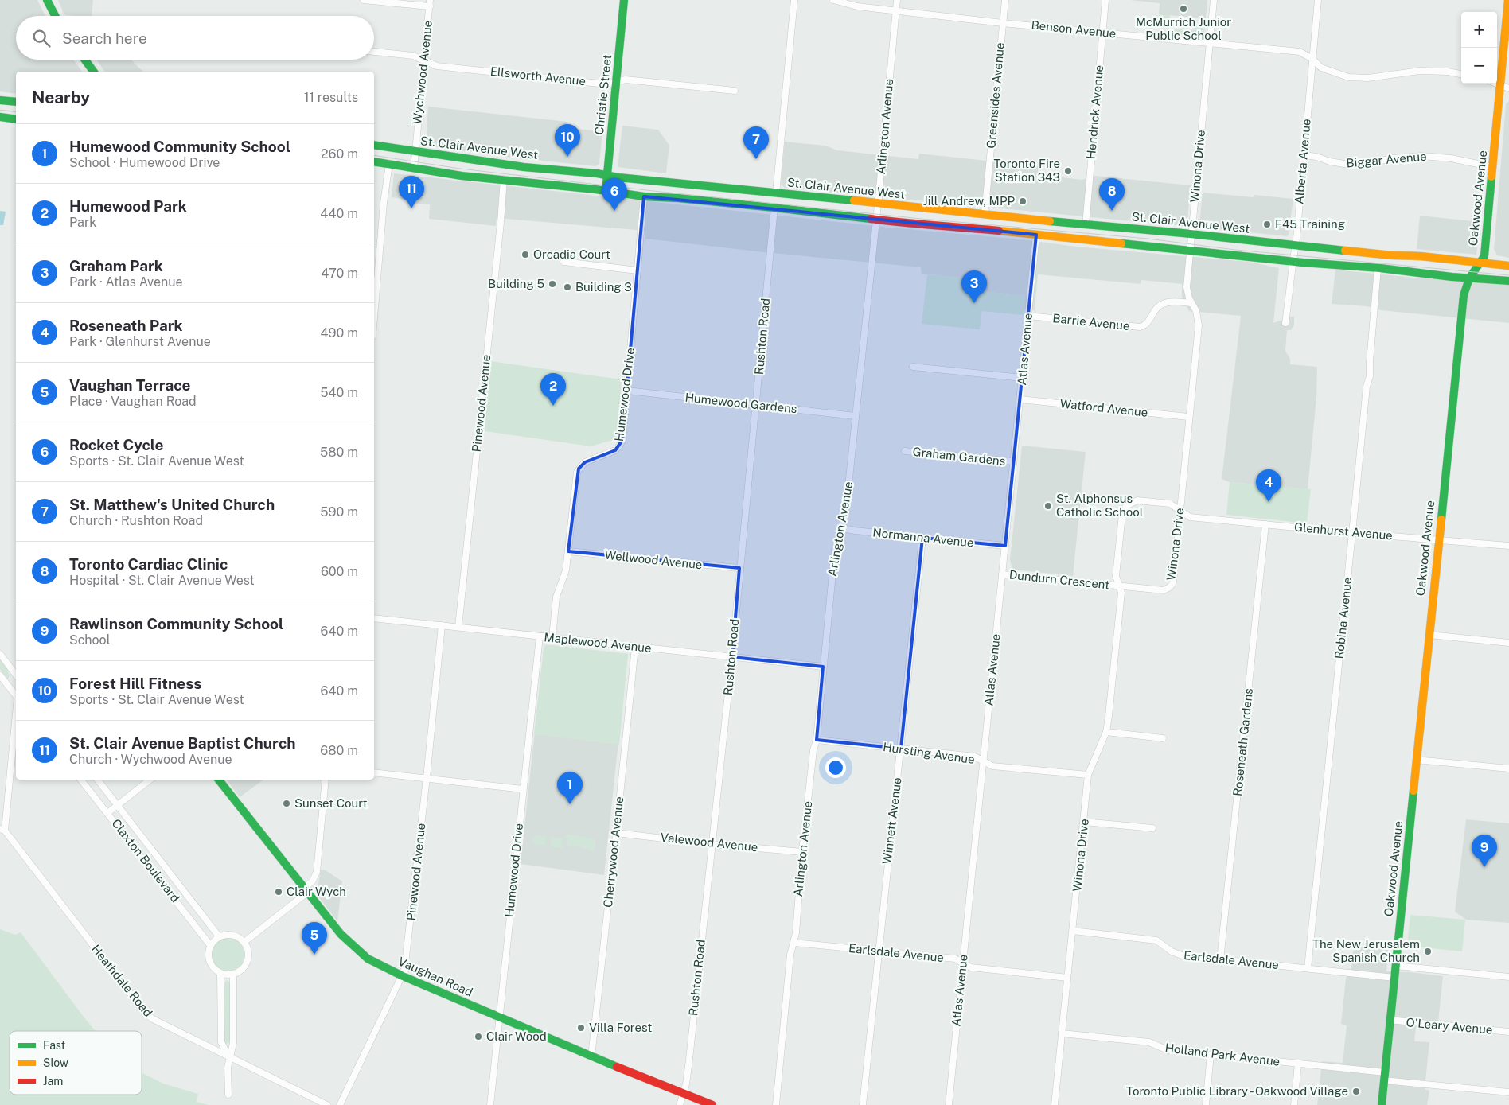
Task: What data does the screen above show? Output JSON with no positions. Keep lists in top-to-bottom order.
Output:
{
  "streets": {
    "main road": [
      "Christie Street",
      "St. Clair Avenue West",
      "Oakwood Avenue",
      "Vaughan Road"
    ],
    "street": [
      "Benson Avenue",
      "Wychwood Avenue",
      "Ellsworth Avenue",
      "Greensides Avenue",
      "Hendrick Avenue",
      "Arlington Avenue",
      "Biggar Avenue",
      "Alberta Avenue",
      "Winona Drive",
      "Barrie Avenue",
      "Rushton Road",
      "Atlas Avenue",
      "Humewood Drive",
      "Pinewood Avenue",
      "Humewood Gardens",
      "Watford Avenue",
      "Graham Gardens",
      "Glenhurst Avenue",
      "Normanna Avenue",
      "Wellwood Avenue",
      "Dundurn Crescent",
      "Robina Avenue",
      "Maplewood Avenue",
      "Roseneath Gardens",
      "Hursting Avenue",
      "Winnett Avenue",
      "Valewood Avenue",
      "Cherrywood Avenue",
      "Claxton Boulevard",
      "Earlsdale Avenue",
      "Heathdale Road",
      "O'Leary Avenue",
      "Holland Park Avenue"
    ]
  },
  "crossings": [
    ["Benson Avenue", "Greensides Avenue"],
    ["Benson Avenue", "Hendrick Avenue"],
    ["Benson Avenue", "Arlington Avenue"],
    ["Benson Avenue", "Alberta Avenue"],
    ["Benson Avenue", "Winona Drive"],
    ["Wychwood Avenue", "Ellsworth Avenue"],
    ["Wychwood Avenue", "St. Clair Avenue West"],
    ["Ellsworth Avenue", "Christie Street"],
    ["Christie Street", "St. Clair Avenue West"],
    ["Greensides Avenue", "St. Clair Avenue West"],
    ["Hendrick Avenue", "St. Clair Avenue West"],
    ["Arlington Avenue", "St. Clair Avenue West"],
    ["Arlington Avenue", "Humewood Gardens"],
    ["Arlington Avenue", "Normanna Avenue"],
    ["Arlington Avenue", "Maplewood Avenue"],
    ["Arlington Avenue", "Hursting Avenue"],
    ["Arlington Avenue", "Valewood Avenue"],
    ["Arlington Avenue", "Earlsdale Avenue"],
    ["St. Clair Avenue West", "Alberta Avenue"],
    ["St. Clair Avenue West", "Winona Drive"],
    ["St. Clair Avenue West", "Oakwood Avenue"],
    ["Biggar Avenue", "Alberta Avenue"],
    ["Biggar Avenue", "Oakwood Avenue"],
    ["Winona Drive", "Barrie Avenue"],
    ["Winona Drive", "Watford Avenue"],
    ["Winona Drive", "Glenhurst Avenue"],
    ["Winona Drive", "Dundurn Crescent"],
    ["Winona Drive", "Hursting Avenue"],
    ["Winona Drive", "Earlsdale Avenue"],
    ["Winona Drive", "Holland Park Avenue"],
    ["Oakwood Avenue", "Glenhurst Avenue"],
    ["Oakwood Avenue", "Earlsdale Avenue"],
    ["Oakwood Avenue", "O'Leary Avenue"],
    ["Oakwood Avenue", "Holland Park Avenue"],
    ["Barrie Avenue", "Atlas Avenue"],
    ["Rushton Road", "Humewood Gardens"],
    ["Rushton Road", "Wellwood Avenue"],
    ["Rushton Road", "Maplewood Avenue"],
    ["Rushton Road", "Valewood Avenue"],
    ["Rushton Road", "Vaughan Road"],
    ["Atlas Avenue", "Watford Avenue"],
    ["Atlas Avenue", "Graham Gardens"],
    ["Atlas Avenue", "Normanna Avenue"],
    ["Atlas Avenue", "Dundurn Crescent"],
    ["Atlas Avenue", "Hursting Avenue"],
    ["Atlas Avenue", "Earlsdale Avenue"],
    ["Humewood Drive", "Humewood Gardens"],
    ["Humewood Drive", "Wellwood Avenue"],
    ["Humewood Drive", "Maplewood Avenue"],
    ["Humewood Drive", "Vaughan Road"],
    ["Pinewood Avenue", "Maplewood Avenue"],
    ["Pinewood Avenue", "Vaughan Road"],
    ["Glenhurst Avenue", "Dundurn Crescent"],
    ["Glenhurst Avenue", "Robina Avenue"],
    ["Glenhurst Avenue", "Roseneath Gardens"],
    ["Normanna Avenue", "Winnett Avenue"],
    ["Robina Avenue", "Earlsdale Avenue"],
    ["Maplewood Avenue", "Cherrywood Avenue"],
    ["Roseneath Gardens", "Earlsdale Avenue"],
    ["Hursting Avenue", "Winnett Avenue"],
    ["Winnett Avenue", "Earlsdale Avenue"],
    ["Valewood Avenue", "Cherrywood Avenue"],
    ["Cherrywood Avenue", "Vaughan Road"]
  ],
  "places": [
    "McMurrich Junior Public School",
    "Toronto Fire Station 343",
    "Jill Andrew, MPP",
    "F45 Training",
    "Orcadia Court",
    "Building 5",
    "Building 3",
    "St. Alphonsus Catholic School",
    "Sunset Court",
    "Clair Wych",
    "The New Jerusalem Spanish Church",
    "Villa Forest",
    "Clair Wood",
    "Toronto Public Library - Oakwood Village"
  ],
  "legend": ["Fast", "Slow", "Jam"],
  "page": {
    "map_buttons": ["+", "−"],
    "search": "Search here",
    "heading": ["Nearby", "11 results"],
    "list": [
      {
        "mark": "1",
        "name": "Humewood Community School",
        "note": "School · Humewood Drive",
        "value": "260 m"
      },
      {
        "mark": "2",
        "name": "Humewood Park",
        "note": "Park",
        "value": "440 m"
      },
      {
        "mark": "3",
        "name": "Graham Park",
        "note": "Park · Atlas Avenue",
        "value": "470 m"
      },
      {
        "mark": "4",
        "name": "Roseneath Park",
        "note": "Park · Glenhurst Avenue",
        "value": "490 m"
      },
      {
        "mark": "5",
        "name": "Vaughan Terrace",
        "note": "Place · Vaughan Road",
        "value": "540 m"
      },
      {
        "mark": "6",
        "name": "Rocket Cycle",
        "note": "Sports · St. Clair Avenue West",
        "value": "580 m"
      },
      {
        "mark": "7",
        "name": "St. Matthew's United Church",
        "note": "Church · Rushton Road",
        "value": "590 m"
      },
      {
        "mark": "8",
        "name": "Toronto Cardiac Clinic",
        "note": "Hospital · St. Clair Avenue West",
        "value": "600 m"
      },
      {
        "mark": "9",
        "name": "Rawlinson Community School",
        "note": "School",
        "value": "640 m"
      },
      {
        "mark": "10",
        "name": "Forest Hill Fitness",
        "note": "Sports · St. Clair Avenue West",
        "value": "640 m"
      },
      {
        "mark": "11",
        "name": "St. Clair Avenue Baptist Church",
        "note": "Church · Wychwood Avenue",
        "value": "680 m"
      }
    ],
    "pins": [
      "10",
      "7",
      "11",
      "6",
      "8",
      "3",
      "2",
      "4",
      "1",
      "9",
      "5"
    ]
  }
}
